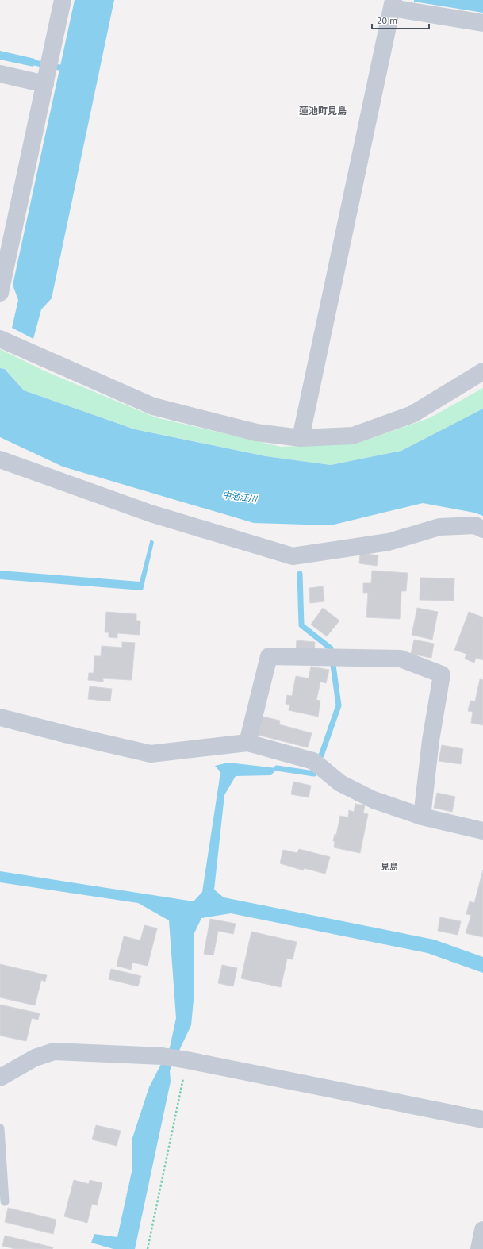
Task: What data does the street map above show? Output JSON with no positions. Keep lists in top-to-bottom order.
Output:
{
  "districts": ["蓮池町見島", "見島"],
  "water": ["中池江川"],
  "scale_bar": "20 m"
}
